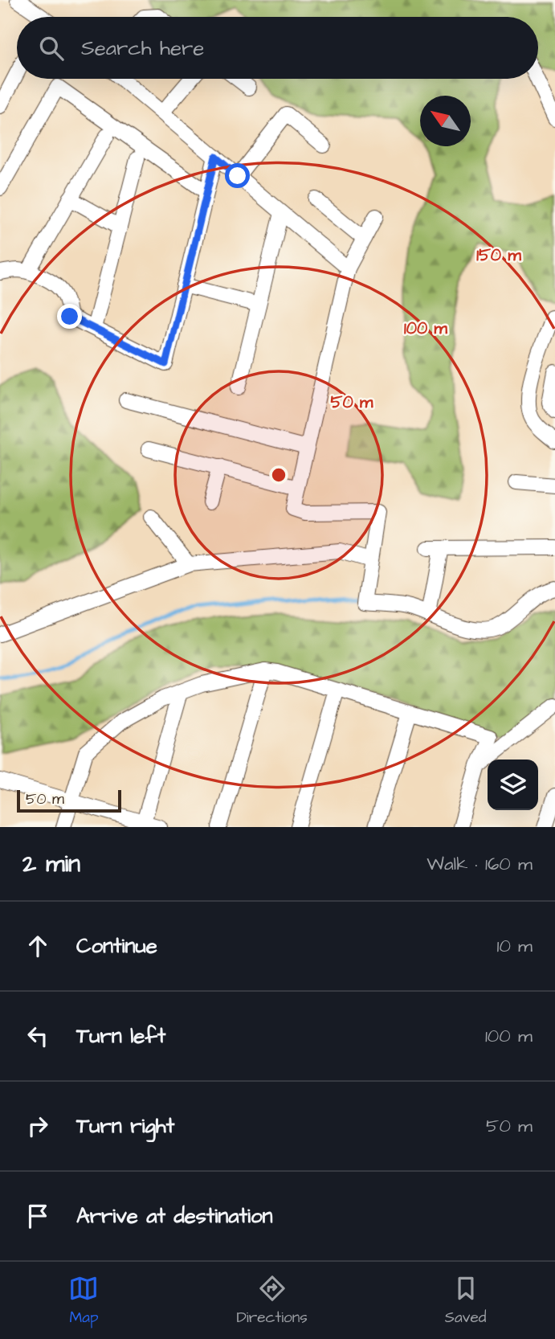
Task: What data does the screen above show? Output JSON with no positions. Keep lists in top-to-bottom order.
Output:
{
  "scale_bar": "50 m",
  "north": "top left",
  "page": {
    "search": "Search here",
    "scale": "50 m",
    "heading": ["2 min", "Walk · 160 m"],
    "list": [
      ["Continue", "10 m"],
      ["Turn left", "100 m"],
      ["Turn right", "50 m"],
      "Arrive at destination"
    ],
    "nav": ["Map", "Directions", "Saved"]
  },
  "rings": ["150 m", "100 m", "50 m"]
}
